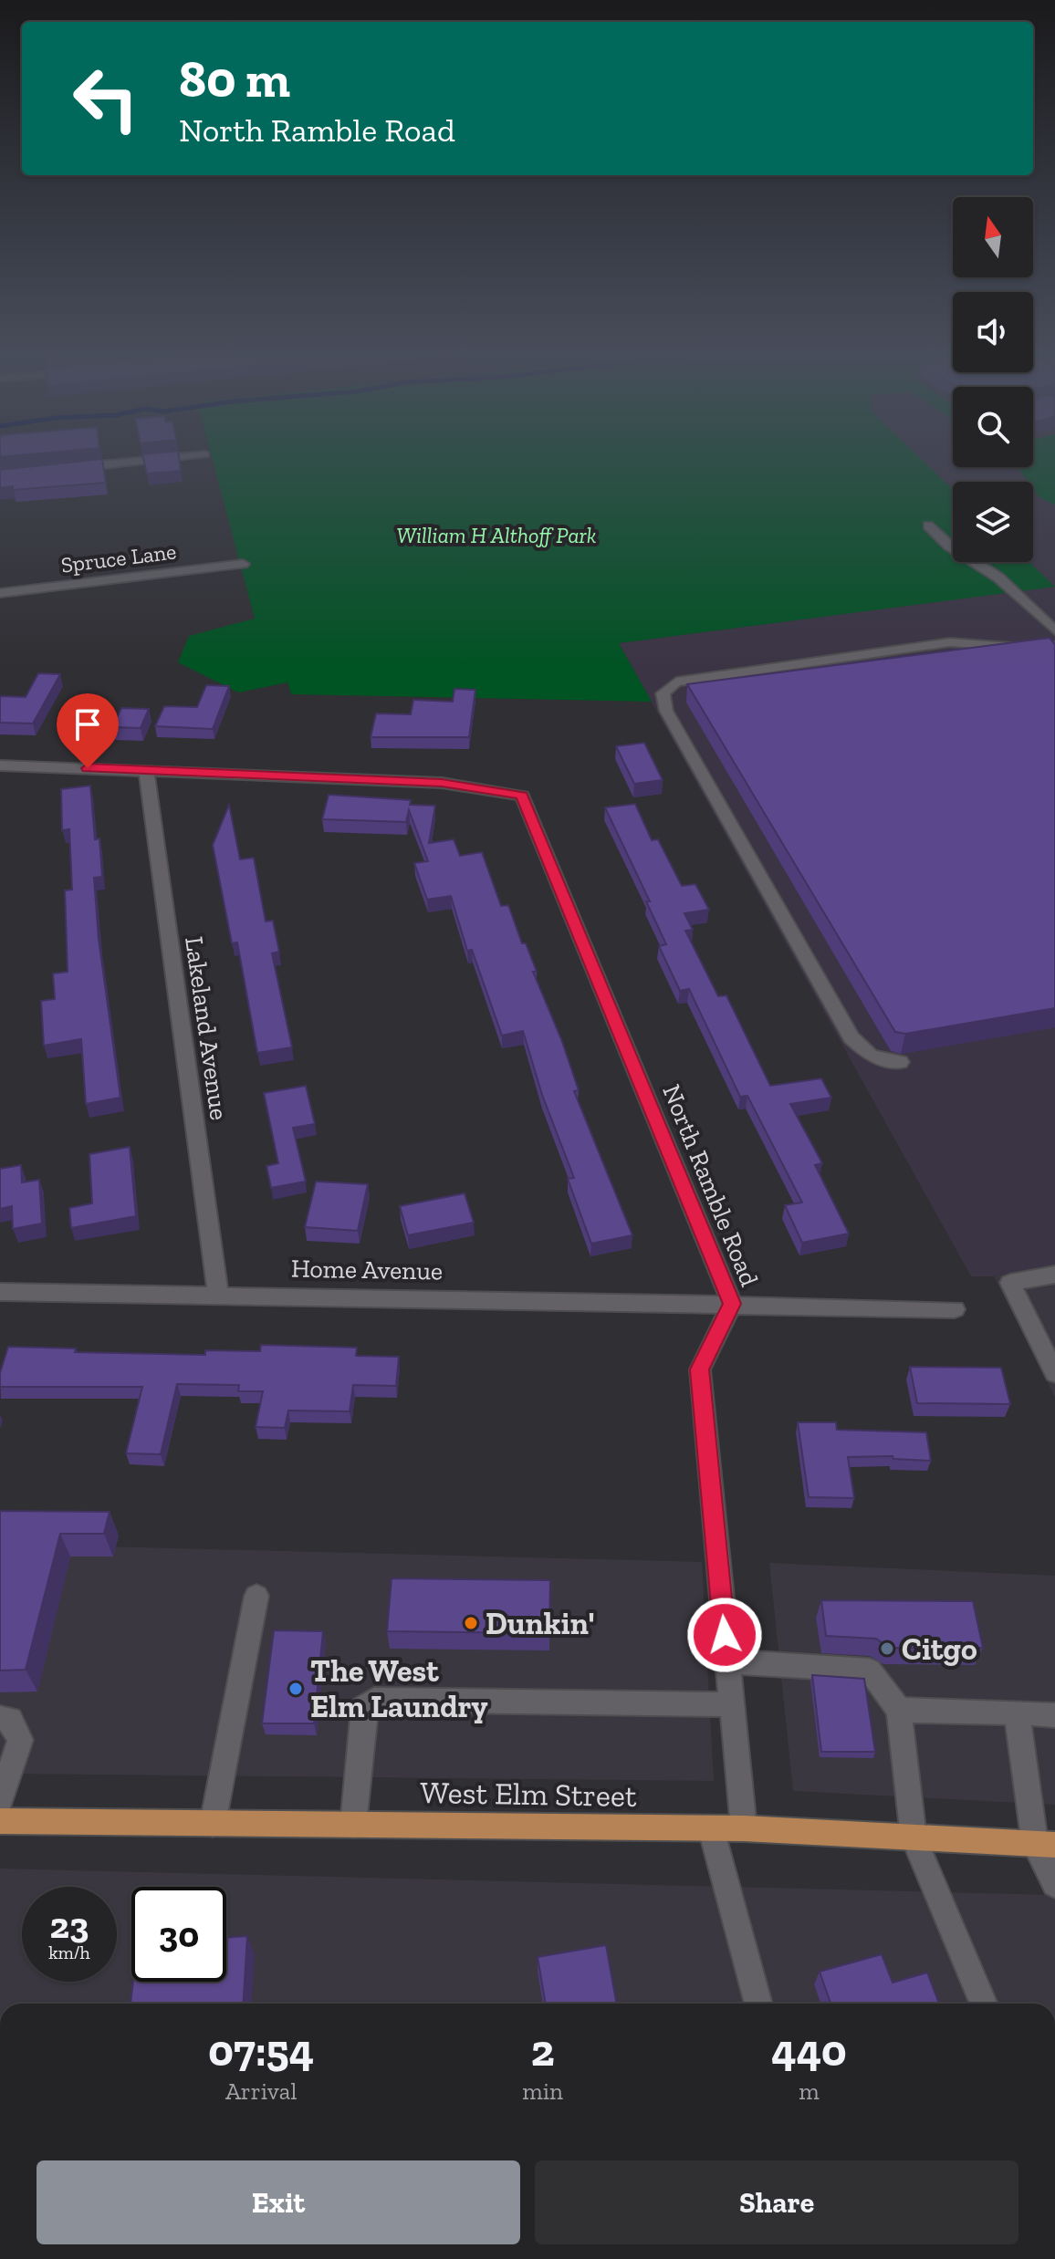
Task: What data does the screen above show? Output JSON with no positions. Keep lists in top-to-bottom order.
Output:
{
  "streets": {
    "main road": ["West Elm Street"],
    "street": [
      "Spruce Lane",
      "Lakeland Avenue",
      "North Ramble Road",
      "Home Avenue"
    ]
  },
  "crossings": [
    ["Lakeland Avenue", "North Ramble Road"],
    ["Lakeland Avenue", "Home Avenue"],
    ["North Ramble Road", "Home Avenue"],
    ["North Ramble Road", "West Elm Street"]
  ],
  "parks": ["William H Althoff Park"],
  "places": ["Dunkin'", "Citgo", "The West Elm Laundry"],
  "north": "top",
  "page": {
    "turn": ["80 m", "North Ramble Road"],
    "speed": "23 km/h",
    "limit": "30",
    "eta": [
      "07:54",
      "Arrival",
      "2",
      "min",
      "440",
      "m"
    ],
    "buttons": ["Exit", "Share"]
  }
}
